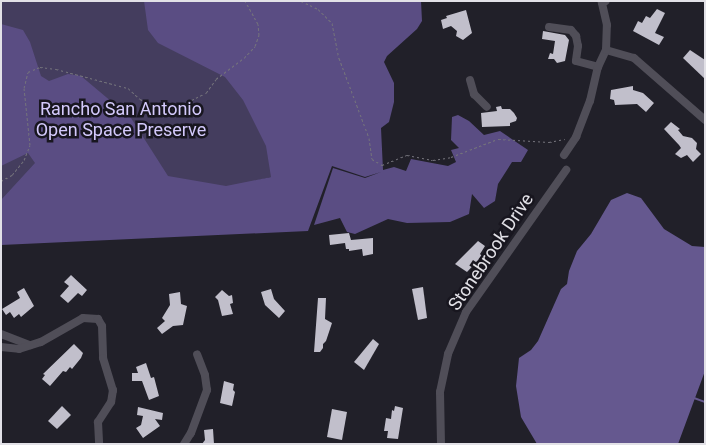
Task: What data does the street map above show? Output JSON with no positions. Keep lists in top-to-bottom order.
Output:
{
  "streets": {
    "street": ["Stonebrook Drive"]
  },
  "parks": ["Rancho San Antonio Open Space Preserve"]
}
